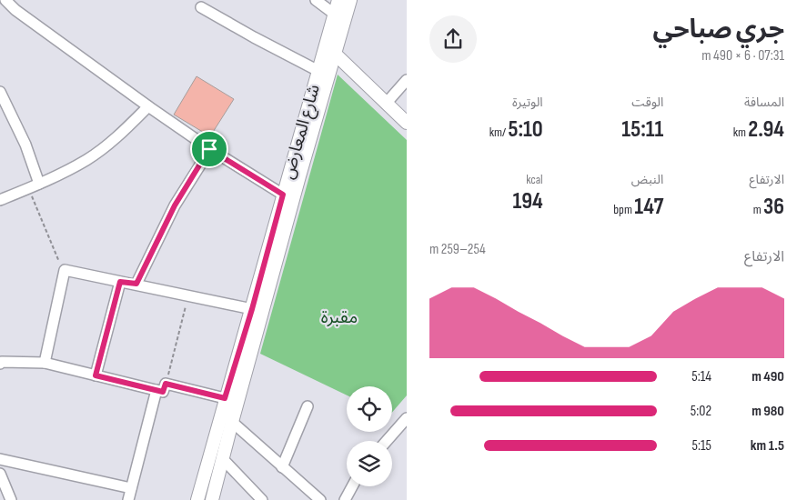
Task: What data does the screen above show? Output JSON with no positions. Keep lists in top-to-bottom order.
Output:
{
  "streets": {
    "street": ["شارع المعارض"]
  },
  "parks": ["مقبرة"],
  "page": {
    "heading": ["جري صباحي", "07:31 · 6 × 490 m"],
    "stats": [
      ["المسافة", "2.94 km"],
      ["الوقت", "15:11"],
      ["الوتيرة", "5:10 /km"],
      ["الارتفاع", "36 m"],
      ["النبض", "147 bpm"],
      ["kcal", "194"]
    ],
    "chart": ["الارتفاع", "254–259 m"],
    "list": [
      {
        "name": "490 m",
        "note": "5:14"
      },
      {
        "name": "980 m",
        "note": "5:02"
      },
      {
        "name": "1.5 km",
        "note": "5:15"
      }
    ]
  }
}
